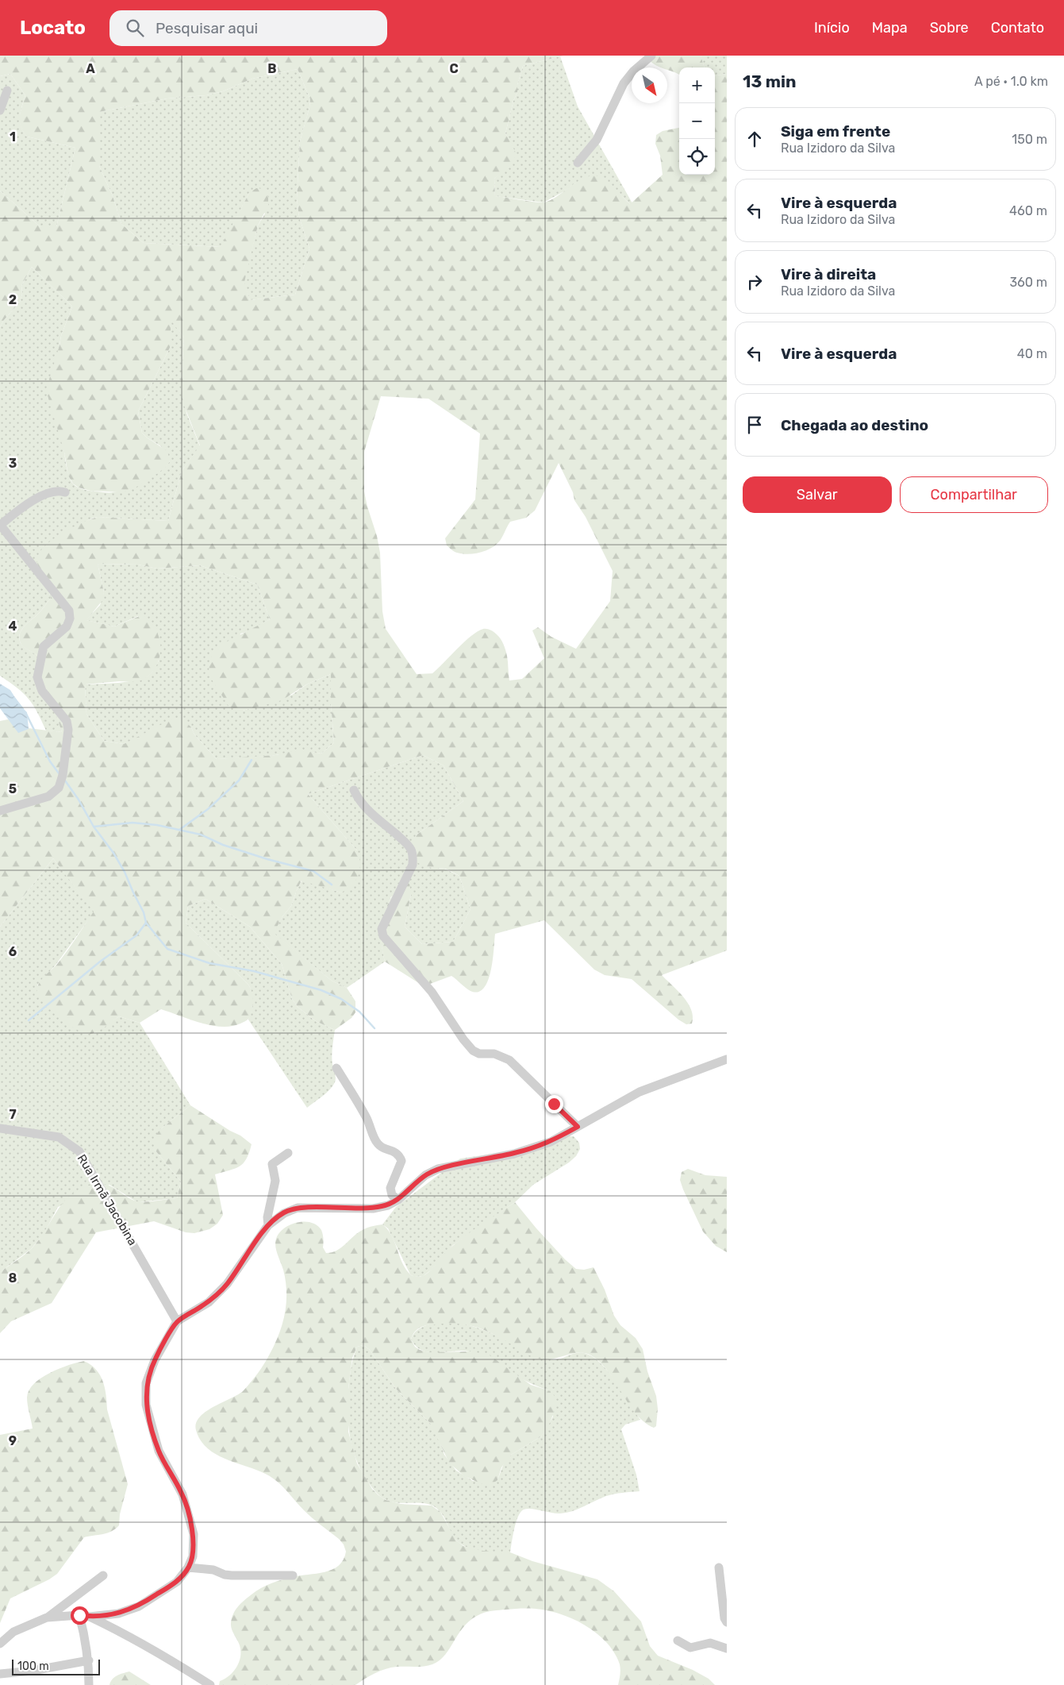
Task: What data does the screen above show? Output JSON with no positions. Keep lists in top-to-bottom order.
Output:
{
  "streets": {
    "street": ["Rua Irmã Jacobina"]
  },
  "scale_bar": "100 m",
  "north": "bottom right",
  "page": {
    "header": "Locato",
    "search": "Pesquisar aqui",
    "nav": [
      "Início",
      "Mapa",
      "Sobre",
      "Contato"
    ],
    "heading": ["13 min", "A pé · 1.0 km"],
    "map_buttons": ["+", "−"],
    "list": [
      ["Siga em frente", "Rua Izidoro da Silva", "150 m"],
      ["Vire à esquerda", "Rua Izidoro da Silva", "460 m"],
      ["Vire à direita", "Rua Izidoro da Silva", "360 m"],
      ["Vire à esquerda", "40 m"],
      "Chegada ao destino"
    ],
    "buttons": ["Salvar", "Compartilhar"],
    "scale": "100 m"
  },
  "grid": {
    "columns": ["A", "B", "C"],
    "rows": [
      "1",
      "2",
      "3",
      "4",
      "5",
      "6",
      "7",
      "8",
      "9"
    ]
  }
}
